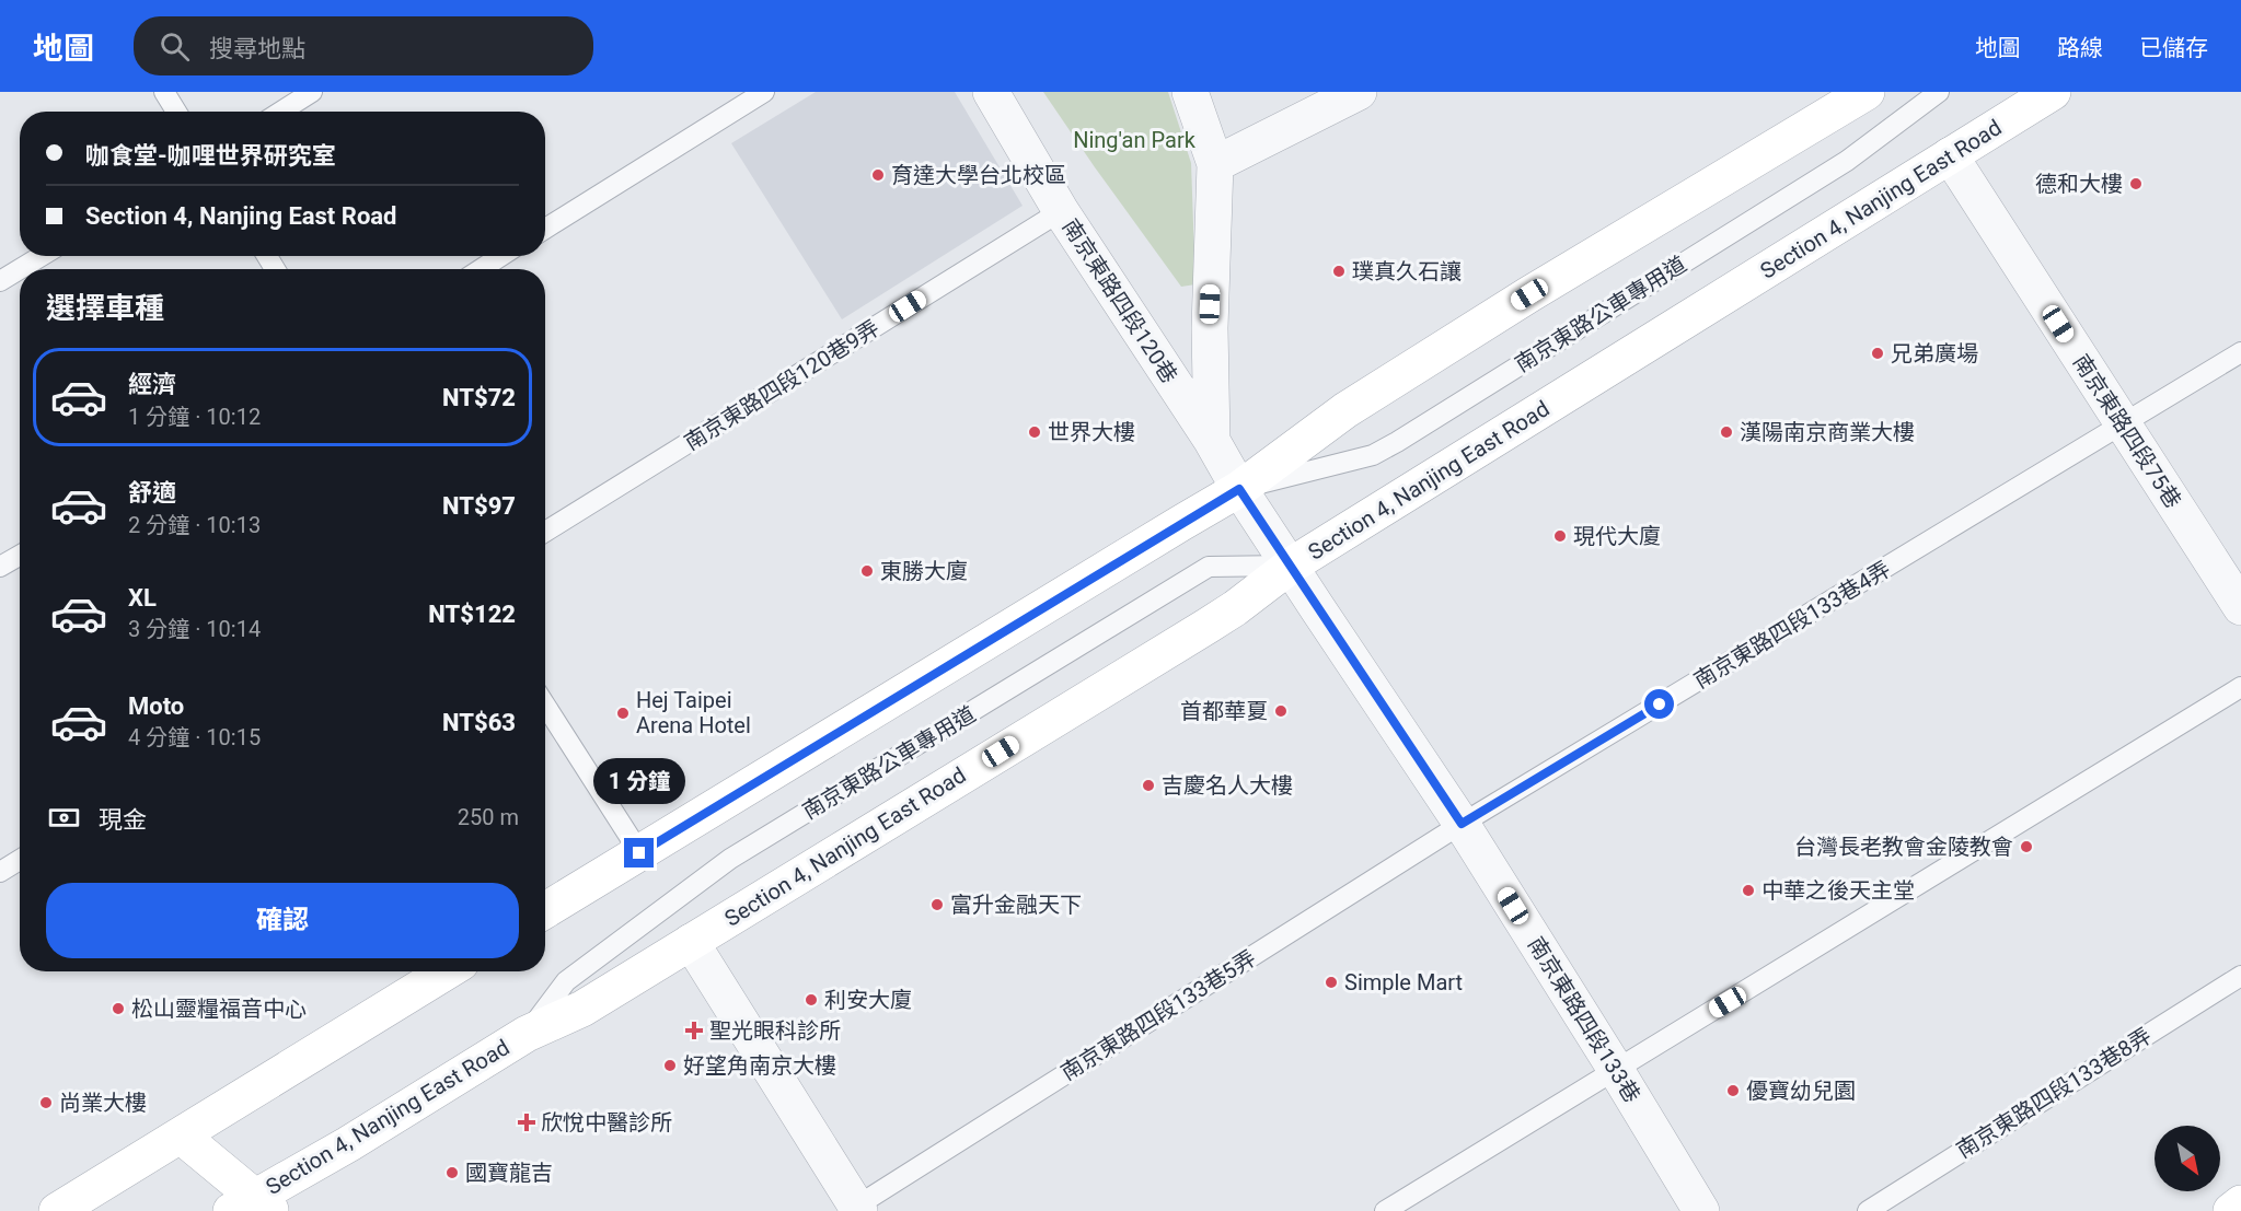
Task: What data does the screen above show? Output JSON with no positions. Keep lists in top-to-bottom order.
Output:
{
  "streets": {
    "main road": ["Section 4, Nanjing East Road"],
    "street": ["南京東路四段120巷", "南京東路四段75巷", "南京東路四段133巷"],
    "lane": [
      "南京東路公車專用道",
      "南京東路四段120巷9弄",
      "南京東路四段133巷4弄",
      "南京東路四段133巷5弄",
      "南京東路四段133巷8弄"
    ]
  },
  "crossings": [
    ["Section 4, Nanjing East Road", "南京東路公車專用道"],
    ["Section 4, Nanjing East Road", "南京東路四段75巷"],
    ["Section 4, Nanjing East Road", "南京東路四段133巷"],
    ["南京東路四段120巷", "南京東路公車專用道"],
    ["南京東路四段120巷", "南京東路四段120巷9弄"],
    ["南京東路四段120巷", "南京東路四段133巷"],
    ["南京東路公車專用道", "南京東路四段133巷"],
    ["南京東路四段75巷", "南京東路四段133巷4弄"],
    ["南京東路四段133巷4弄", "南京東路四段133巷5弄"],
    ["南京東路四段133巷4弄", "南京東路四段133巷"],
    ["南京東路四段133巷5弄", "南京東路四段133巷"]
  ],
  "parks": ["Ning'an Park"],
  "places": {
    "other": [
      "育達大學台北校區",
      "德和大樓",
      "璞真久石讓",
      "兄弟廣場",
      "世界大樓",
      "漢陽南京商業大樓",
      "現代大廈",
      "東勝大廈",
      "首都華夏",
      "Hej Taipei Arena Hotel",
      "吉慶名人大樓",
      "台灣長老教會金陵教會",
      "中華之後天主堂",
      "富升金融天下",
      "Simple Mart",
      "利安大廈",
      "松山靈糧福音中心",
      "好望角南京大樓",
      "優寶幼兒園",
      "尚業大樓",
      "國寶龍吉"
    ],
    "health": ["聖光眼科診所", "欣悅中醫診所"]
  },
  "north": "bottom right",
  "page": {
    "header": "地圖",
    "search": "搜尋地點",
    "nav": ["地圖", "路線", "已儲存"],
    "banner": ["咖食堂-咖哩世界研究室", "Section 4, Nanjing East Road"],
    "heading": "選擇車種",
    "list": [
      {
        "name": "經濟",
        "note": "1 分鐘 · 10:12",
        "value": "NT$72"
      },
      {
        "name": "舒適",
        "note": "2 分鐘 · 10:13",
        "value": "NT$97"
      },
      {
        "name": "XL",
        "note": "3 分鐘 · 10:14",
        "value": "NT$122"
      },
      {
        "name": "Moto",
        "note": "4 分鐘 · 10:15",
        "value": "NT$63"
      }
    ],
    "bubble": "1 分鐘",
    "pay": ["現金", "250 m"],
    "buttons": "確認"
  }
}
